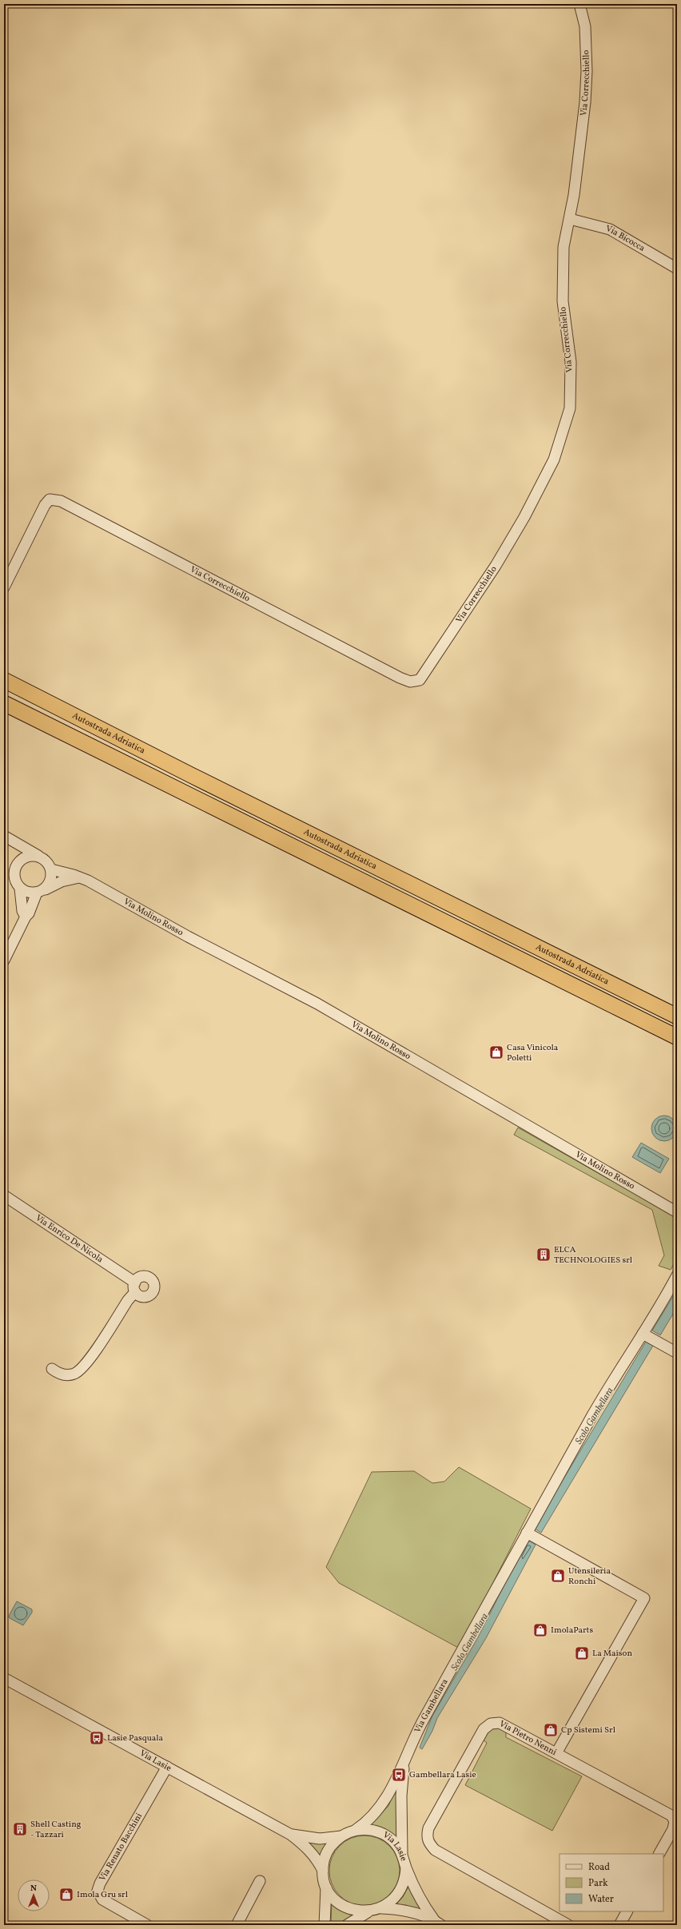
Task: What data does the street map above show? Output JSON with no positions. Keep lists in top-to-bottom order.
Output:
{
  "streets": {
    "highway": ["Autostrada Adriatica"],
    "street": [
      "Via Correcchiello",
      "Via Bicocca",
      "Via Molino Rosso",
      "Via Enrico De Nicola",
      "Via Gambellara",
      "Via Pietro Nenni",
      "Via Lasie",
      "Via Renato Bacchini"
    ]
  },
  "crossings": [
    ["Via Correcchiello", "Via Bicocca"],
    ["Via Gambellara", "Via Lasie"],
    ["Via Lasie", "Via Renato Bacchini"]
  ],
  "water": ["Scolo Gambellara"],
  "places": {
    "shop": [
      "Casa Vinicola Poletti",
      "Utensileria Ronchi",
      "ImolaParts",
      "La Maison",
      "Cp Sistemi Srl",
      "Imola Gru srl"
    ],
    "building": ["ELCA TECHNOLOGIES srl", "Shell Casting - Tazzari"],
    "bus stop": ["Lasie Pasquala", "Gambellara Lasie"]
  },
  "legend": ["Road", "Park", "Water"],
  "north": "top"
}
